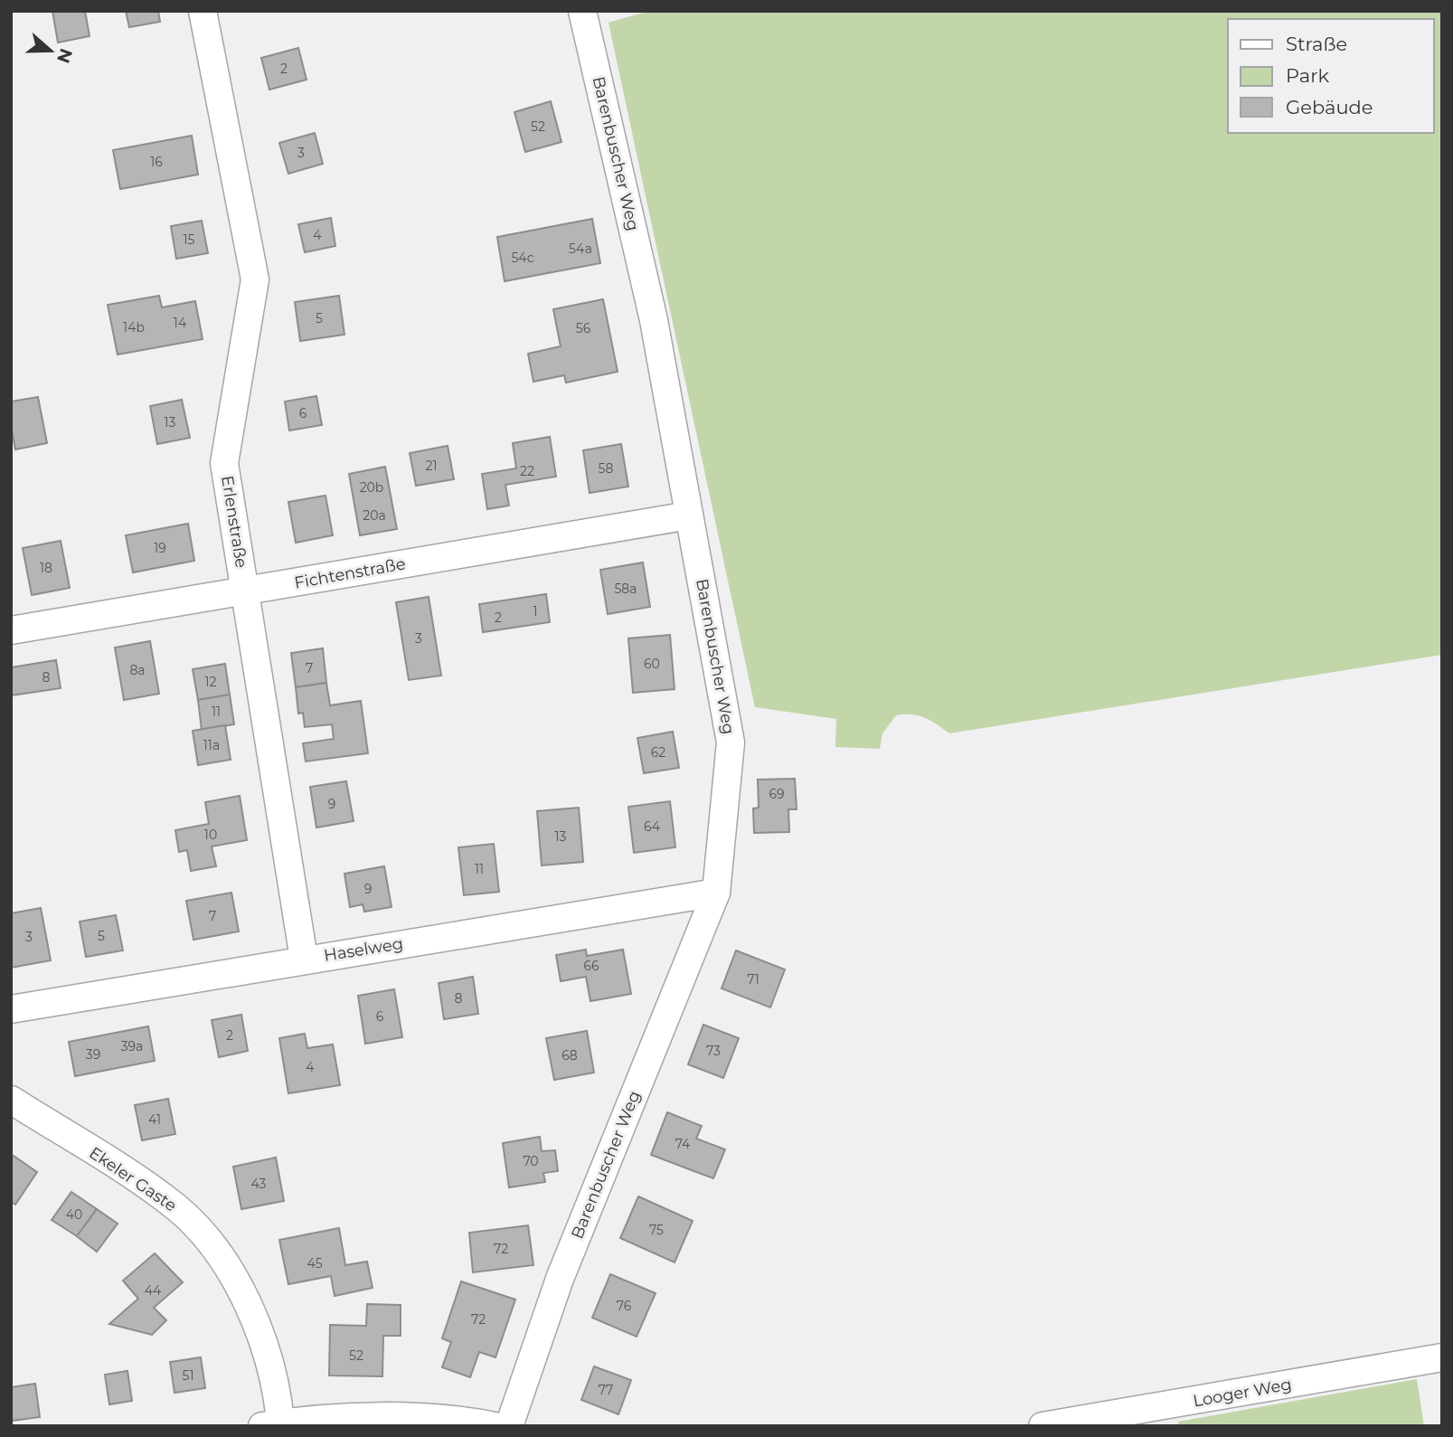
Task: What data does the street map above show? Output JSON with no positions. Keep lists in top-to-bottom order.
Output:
{
  "streets": {
    "street": [
      "Barenbuscher Weg",
      "Erlenstraße",
      "Fichtenstraße",
      "Haselweg",
      "Ekeler Gaste",
      "Looger Weg"
    ]
  },
  "crossings": [
    ["Barenbuscher Weg", "Fichtenstraße"],
    ["Barenbuscher Weg", "Haselweg"],
    ["Erlenstraße", "Fichtenstraße"],
    ["Erlenstraße", "Haselweg"]
  ],
  "house_numbers": [
    "2",
    "52",
    "3",
    "16",
    "4",
    "15",
    "54a",
    "54c",
    "5",
    "14",
    "14b",
    "56",
    "6",
    "13",
    "21",
    "58",
    "22",
    "20b",
    "20a",
    "19",
    "18",
    "58a",
    "1",
    "2",
    "3",
    "60",
    "7",
    "8a",
    "8",
    "12",
    "11",
    "11a",
    "62",
    "69",
    "9",
    "64",
    "10",
    "13",
    "11",
    "9",
    "7",
    "5",
    "3",
    "66",
    "71",
    "8",
    "6",
    "2",
    "39a",
    "73",
    "39",
    "68",
    "4",
    "41",
    "74",
    "70",
    "43",
    "40",
    "75",
    "72",
    "45",
    "44",
    "76",
    "72",
    "52",
    "51",
    "77"
  ],
  "legend": ["Straße", "Park", "Gebäude"],
  "north": "right"
}
